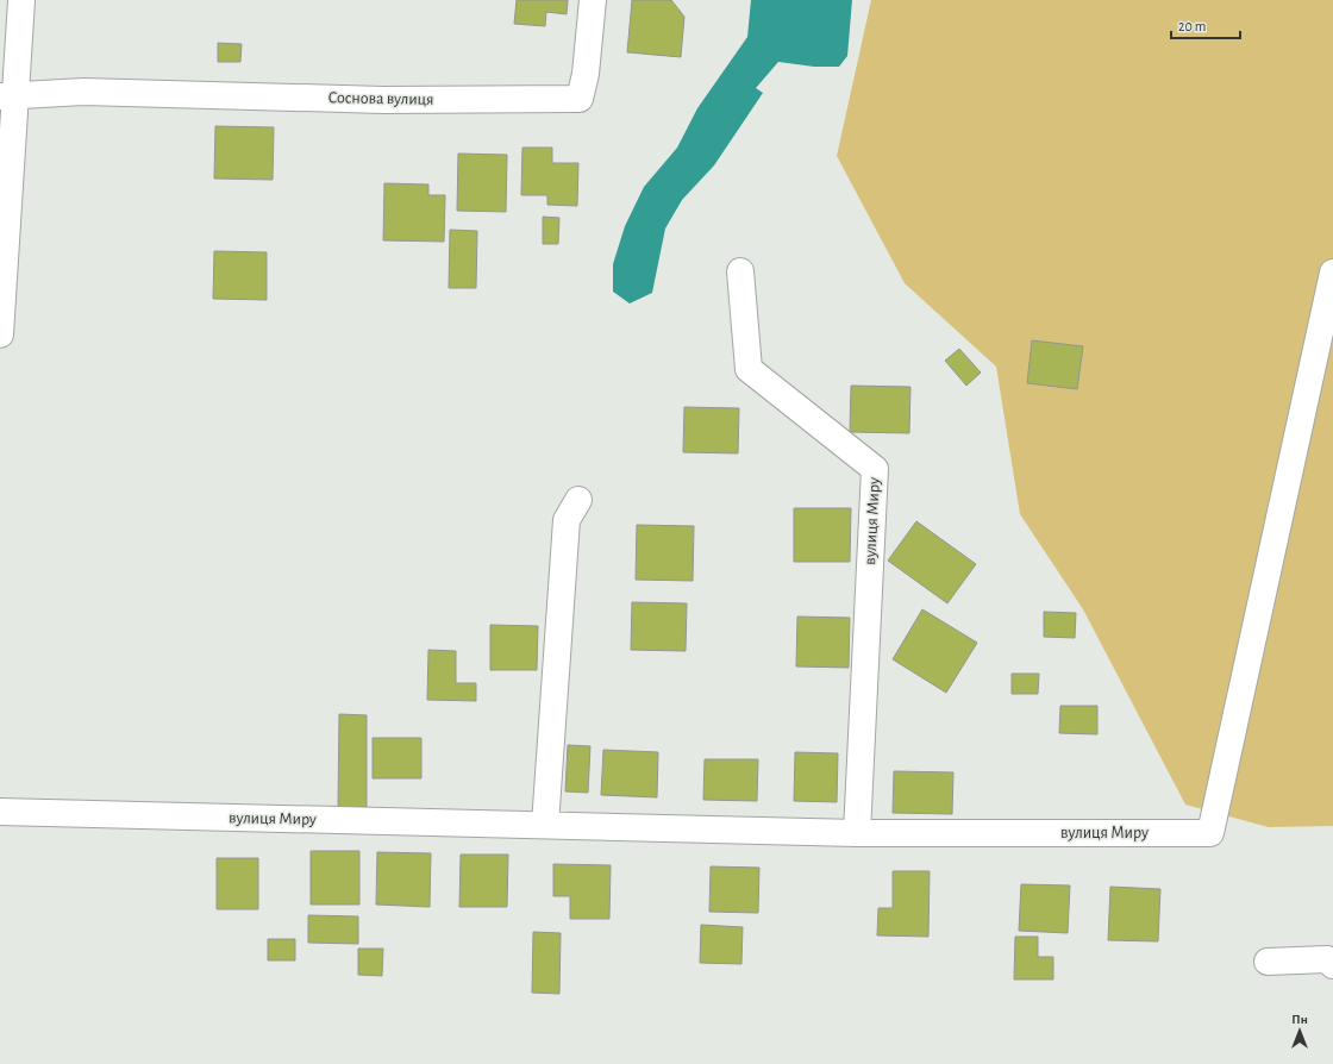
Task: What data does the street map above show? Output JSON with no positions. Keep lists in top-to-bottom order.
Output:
{
  "streets": {
    "street": ["Соснова вулиця", "вулиця Миру"]
  },
  "scale_bar": "20 m",
  "north": "top"
}
